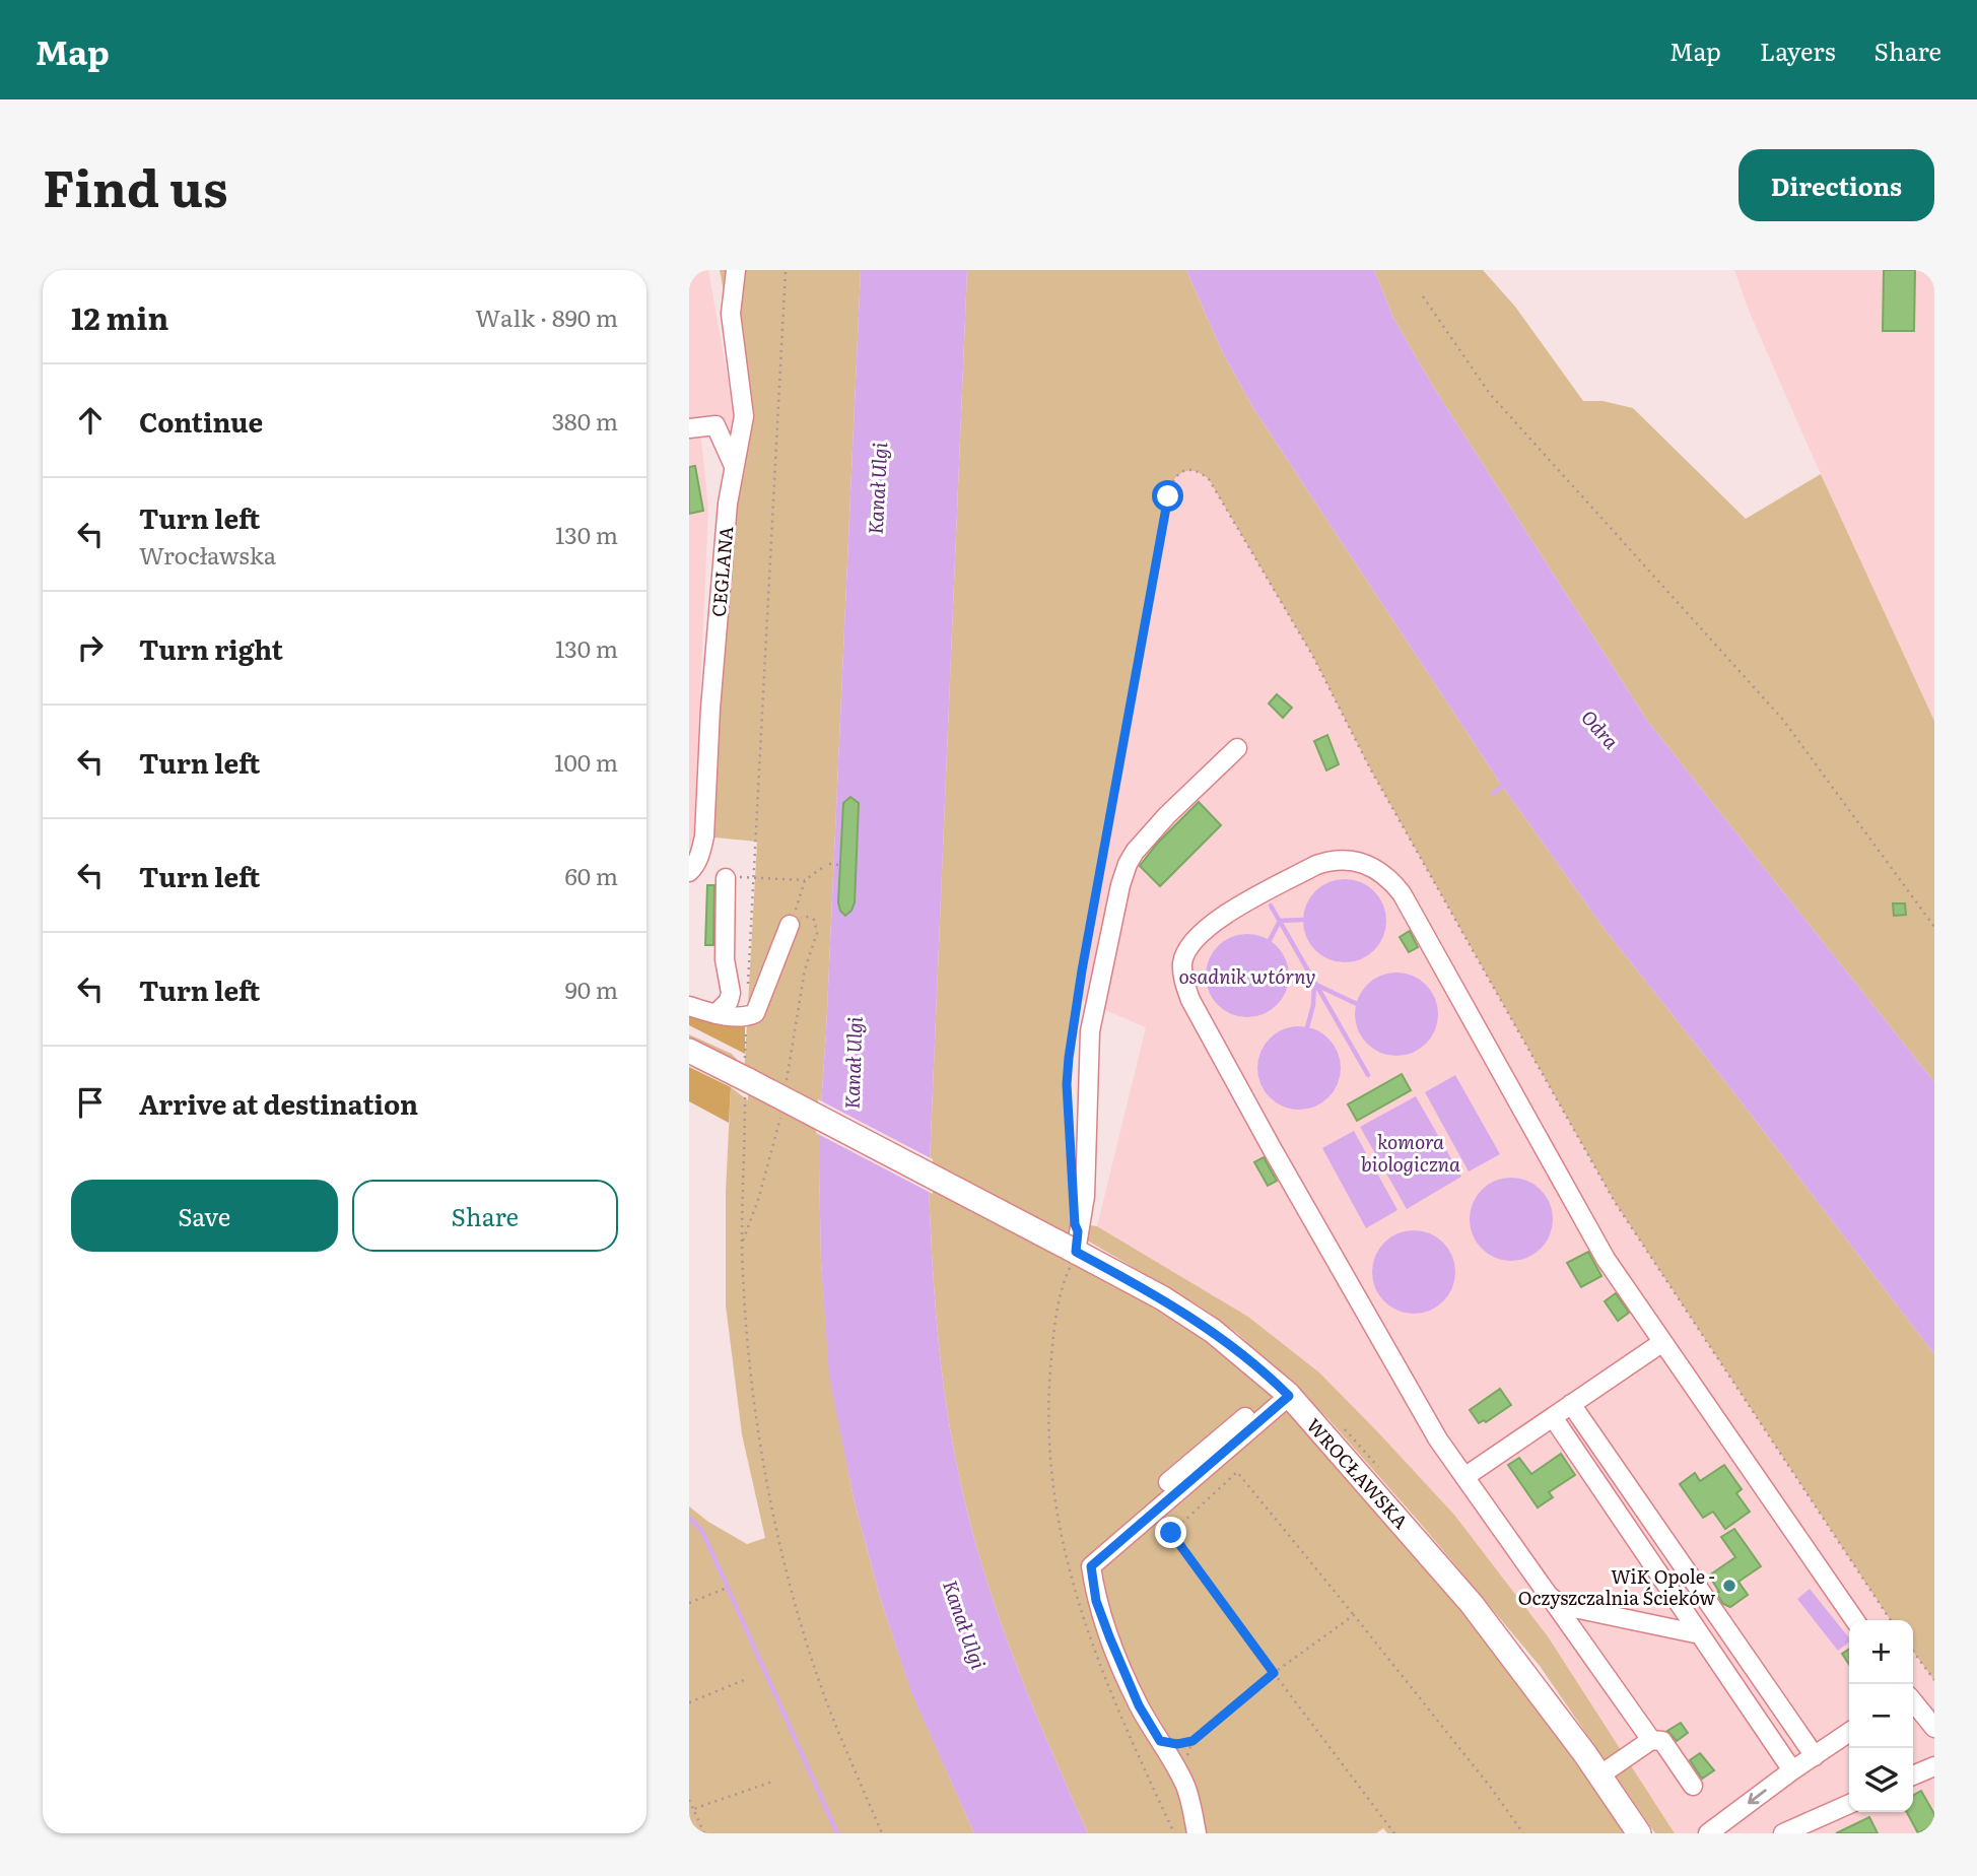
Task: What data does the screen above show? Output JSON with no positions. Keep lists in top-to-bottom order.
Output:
{
  "streets": {
    "main road": ["WROCŁAWSKA"],
    "street": ["CEGLANA"]
  },
  "water": [
    "Kanał Ulgi",
    "Odra",
    "osadnik wtórny",
    "komora biologiczna"
  ],
  "places": ["WiK Opole - Oczyszczalnia Ścieków"],
  "page": {
    "header": "Map",
    "nav": ["Map", "Layers", "Share"],
    "title": "Find us",
    "buttons": [
      "Directions",
      ["Save", "Share"]
    ],
    "heading": ["12 min", "Walk · 890 m"],
    "list": [
      ["Continue", "380 m"],
      ["Turn left", "Wrocławska", "130 m"],
      ["Turn right", "130 m"],
      ["Turn left", "100 m"],
      ["Turn left", "60 m"],
      ["Turn left", "90 m"],
      "Arrive at destination"
    ],
    "map_buttons": ["+", "−"]
  }
}
